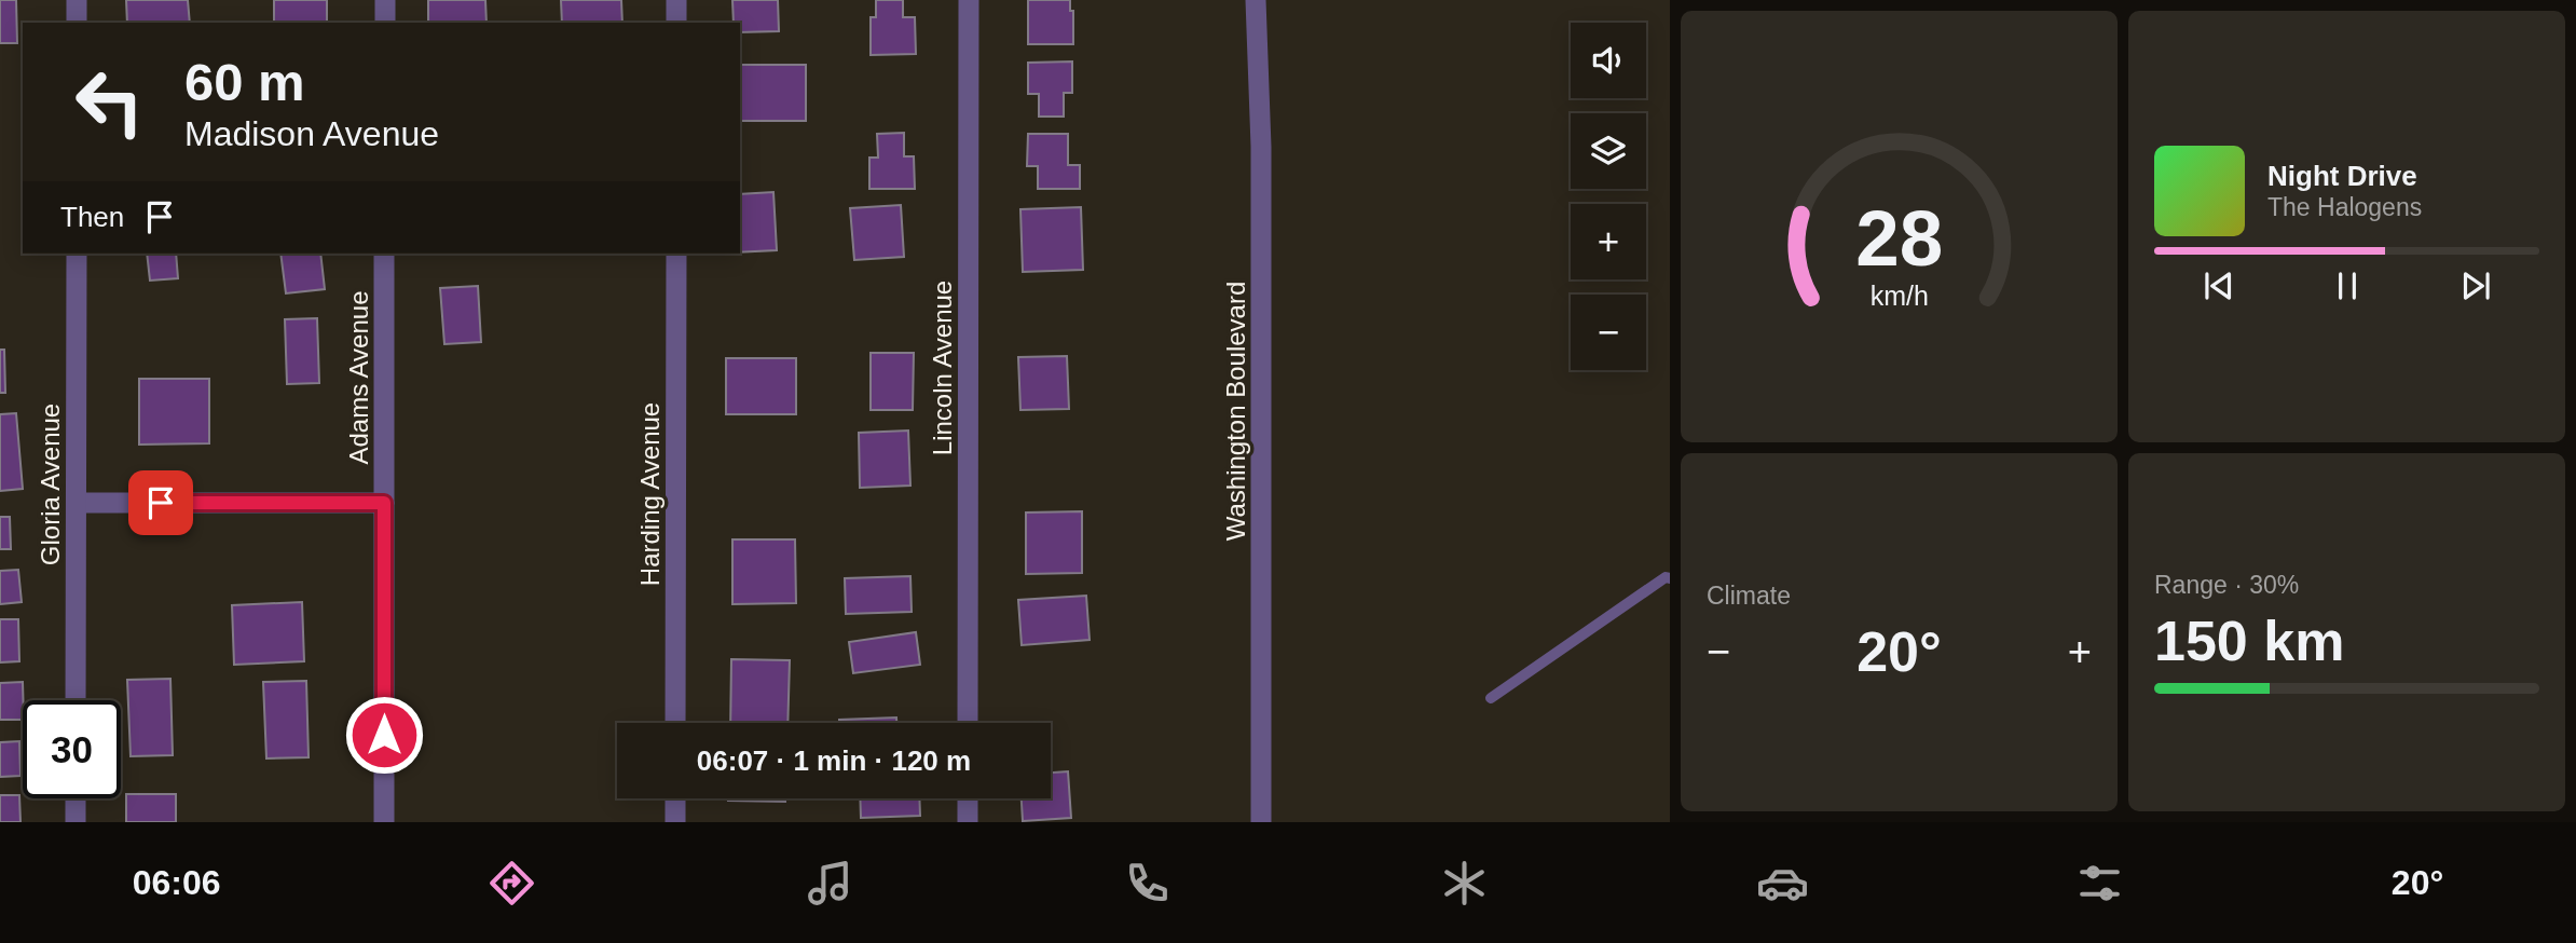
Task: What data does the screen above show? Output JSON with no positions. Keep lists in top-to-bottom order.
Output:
{
  "streets": {
    "street": [
      "Lincoln Avenue",
      "Adams Avenue",
      "Washington Boulevard",
      "Gloria Avenue",
      "Harding Avenue"
    ]
  },
  "page": {
    "map_buttons": ["+", "−"],
    "turn": ["60 m", "Madison Avenue"],
    "song": ["Night Drive", "The Halogens"],
    "then": "Then",
    "tile": [
      "Climate",
      ["Range · 30%", "150 km"]
    ],
    "heat": ["−", "20°", "+"],
    "limit": "30",
    "trip": "06:07 · 1 min · 120 m",
    "tabs": ["06:06", "20°"],
    "gauge": ["28", "km/h"]
  }
}
